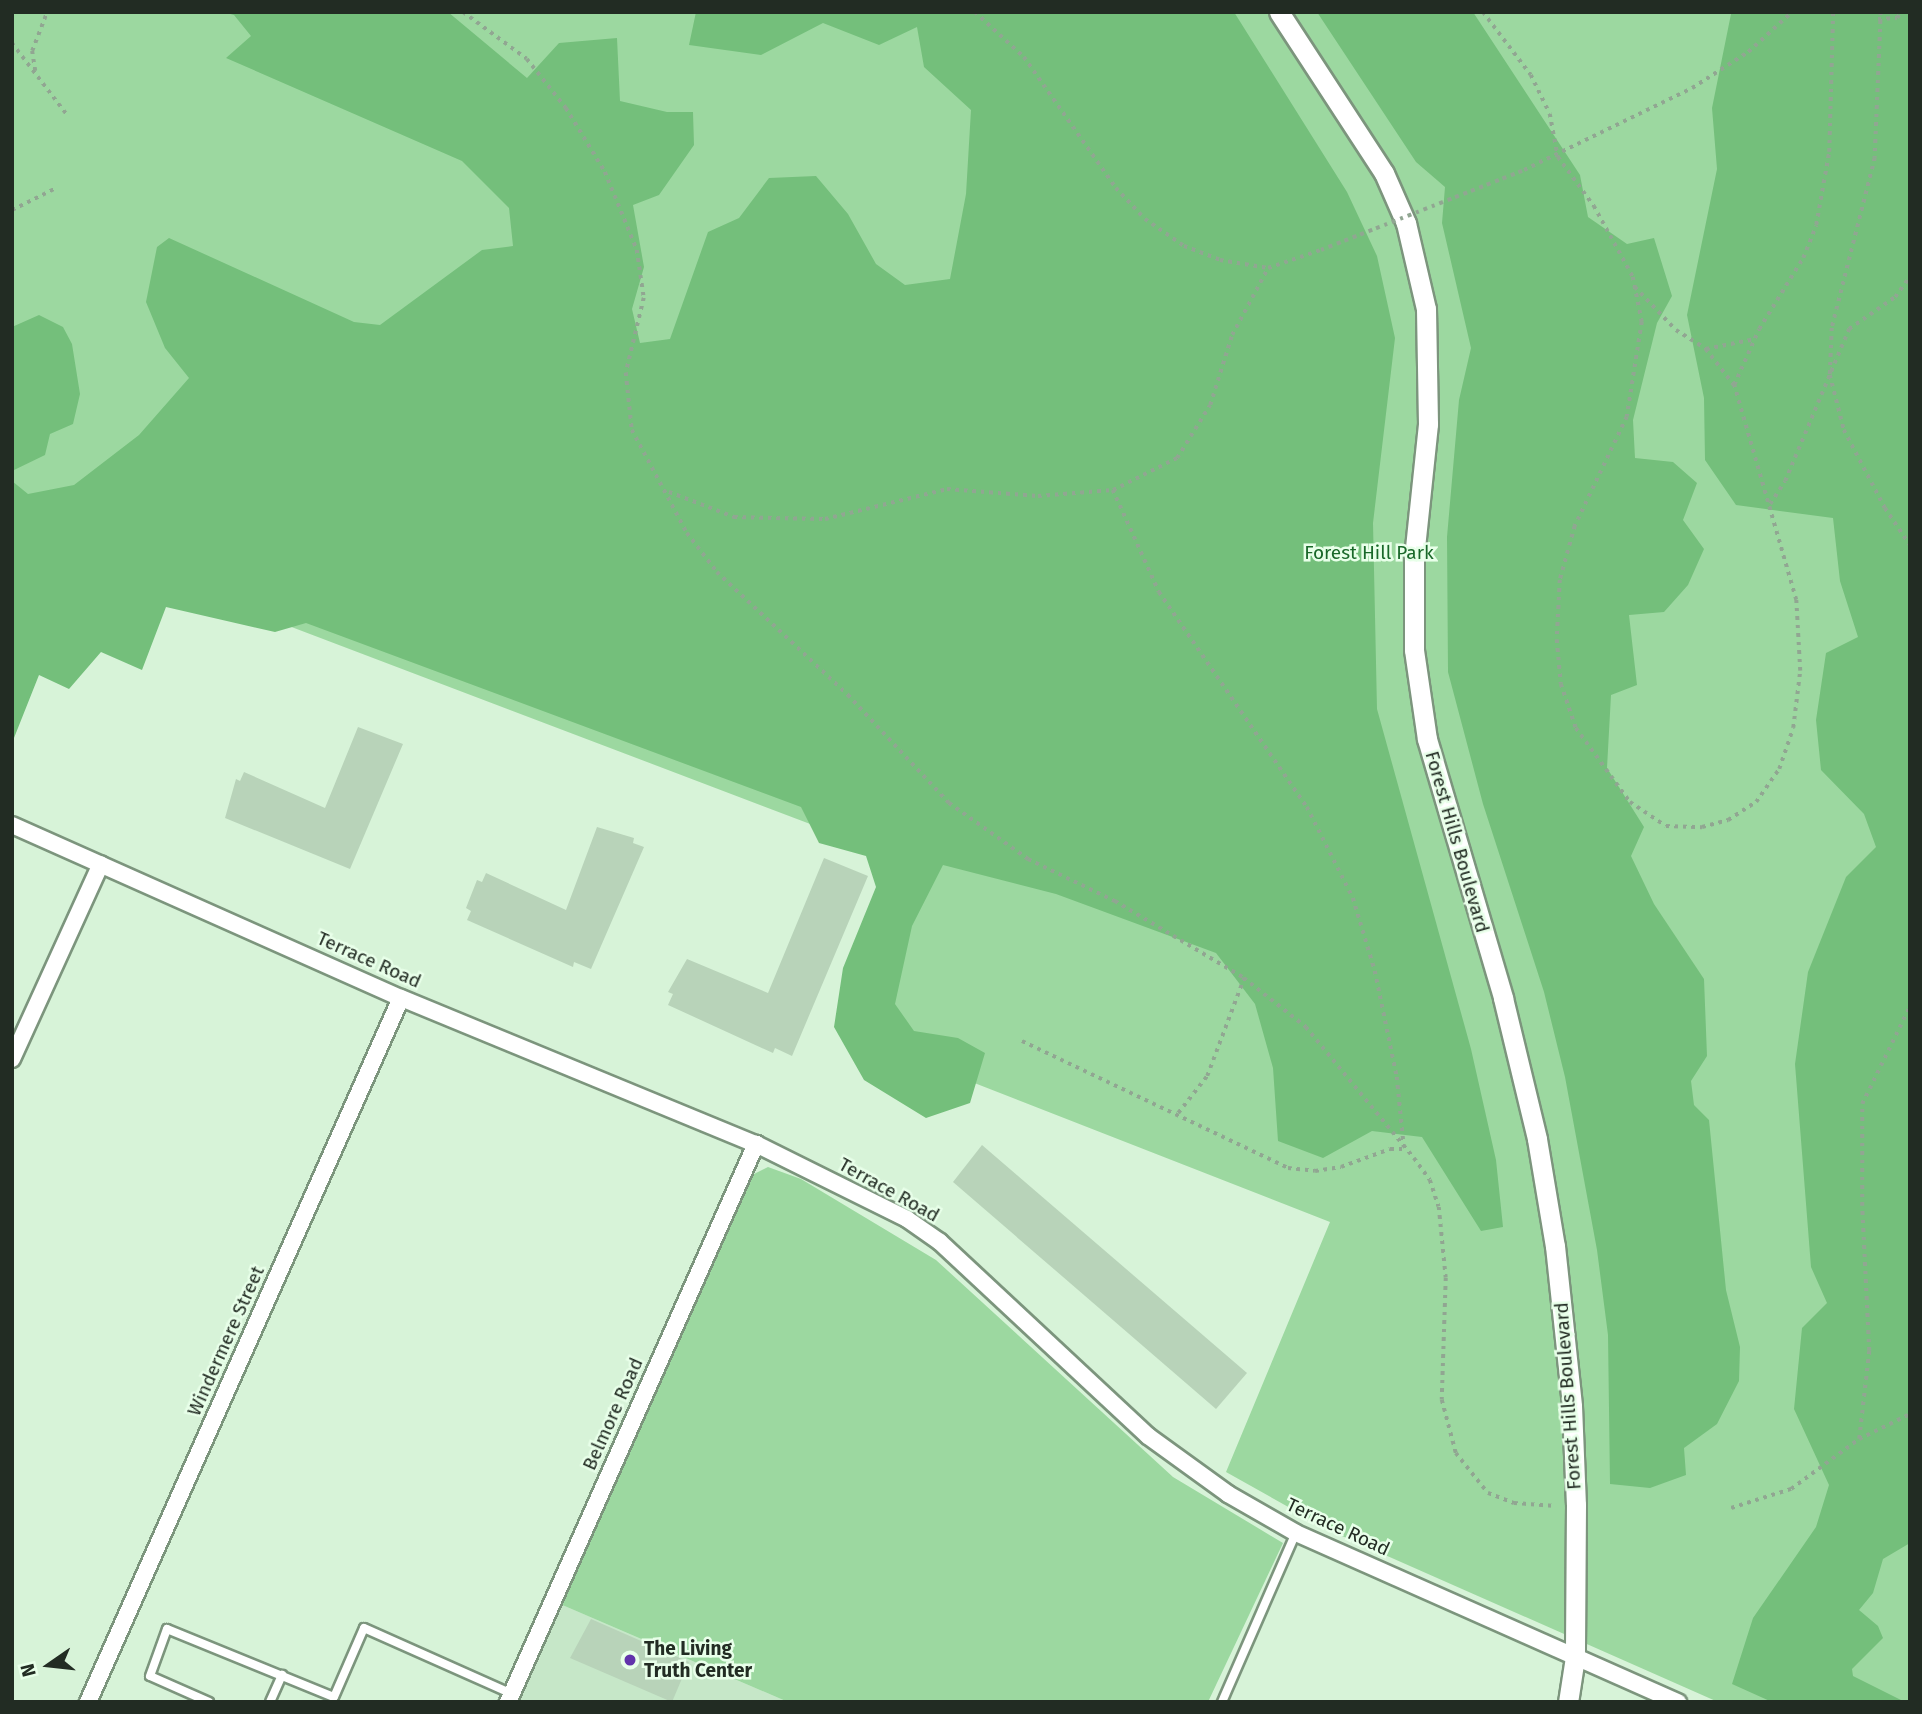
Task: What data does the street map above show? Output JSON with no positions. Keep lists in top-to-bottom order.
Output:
{
  "streets": {
    "street": [
      "Forest Hills Boulevard",
      "Terrace Road",
      "Windermere Street",
      "Belmore Road"
    ]
  },
  "crossings": [
    ["Forest Hills Boulevard", "Terrace Road"],
    ["Terrace Road", "Windermere Street"],
    ["Terrace Road", "Belmore Road"]
  ],
  "parks": ["Forest Hill Park"],
  "places": ["The Living Truth Center"],
  "north": "left"
}
